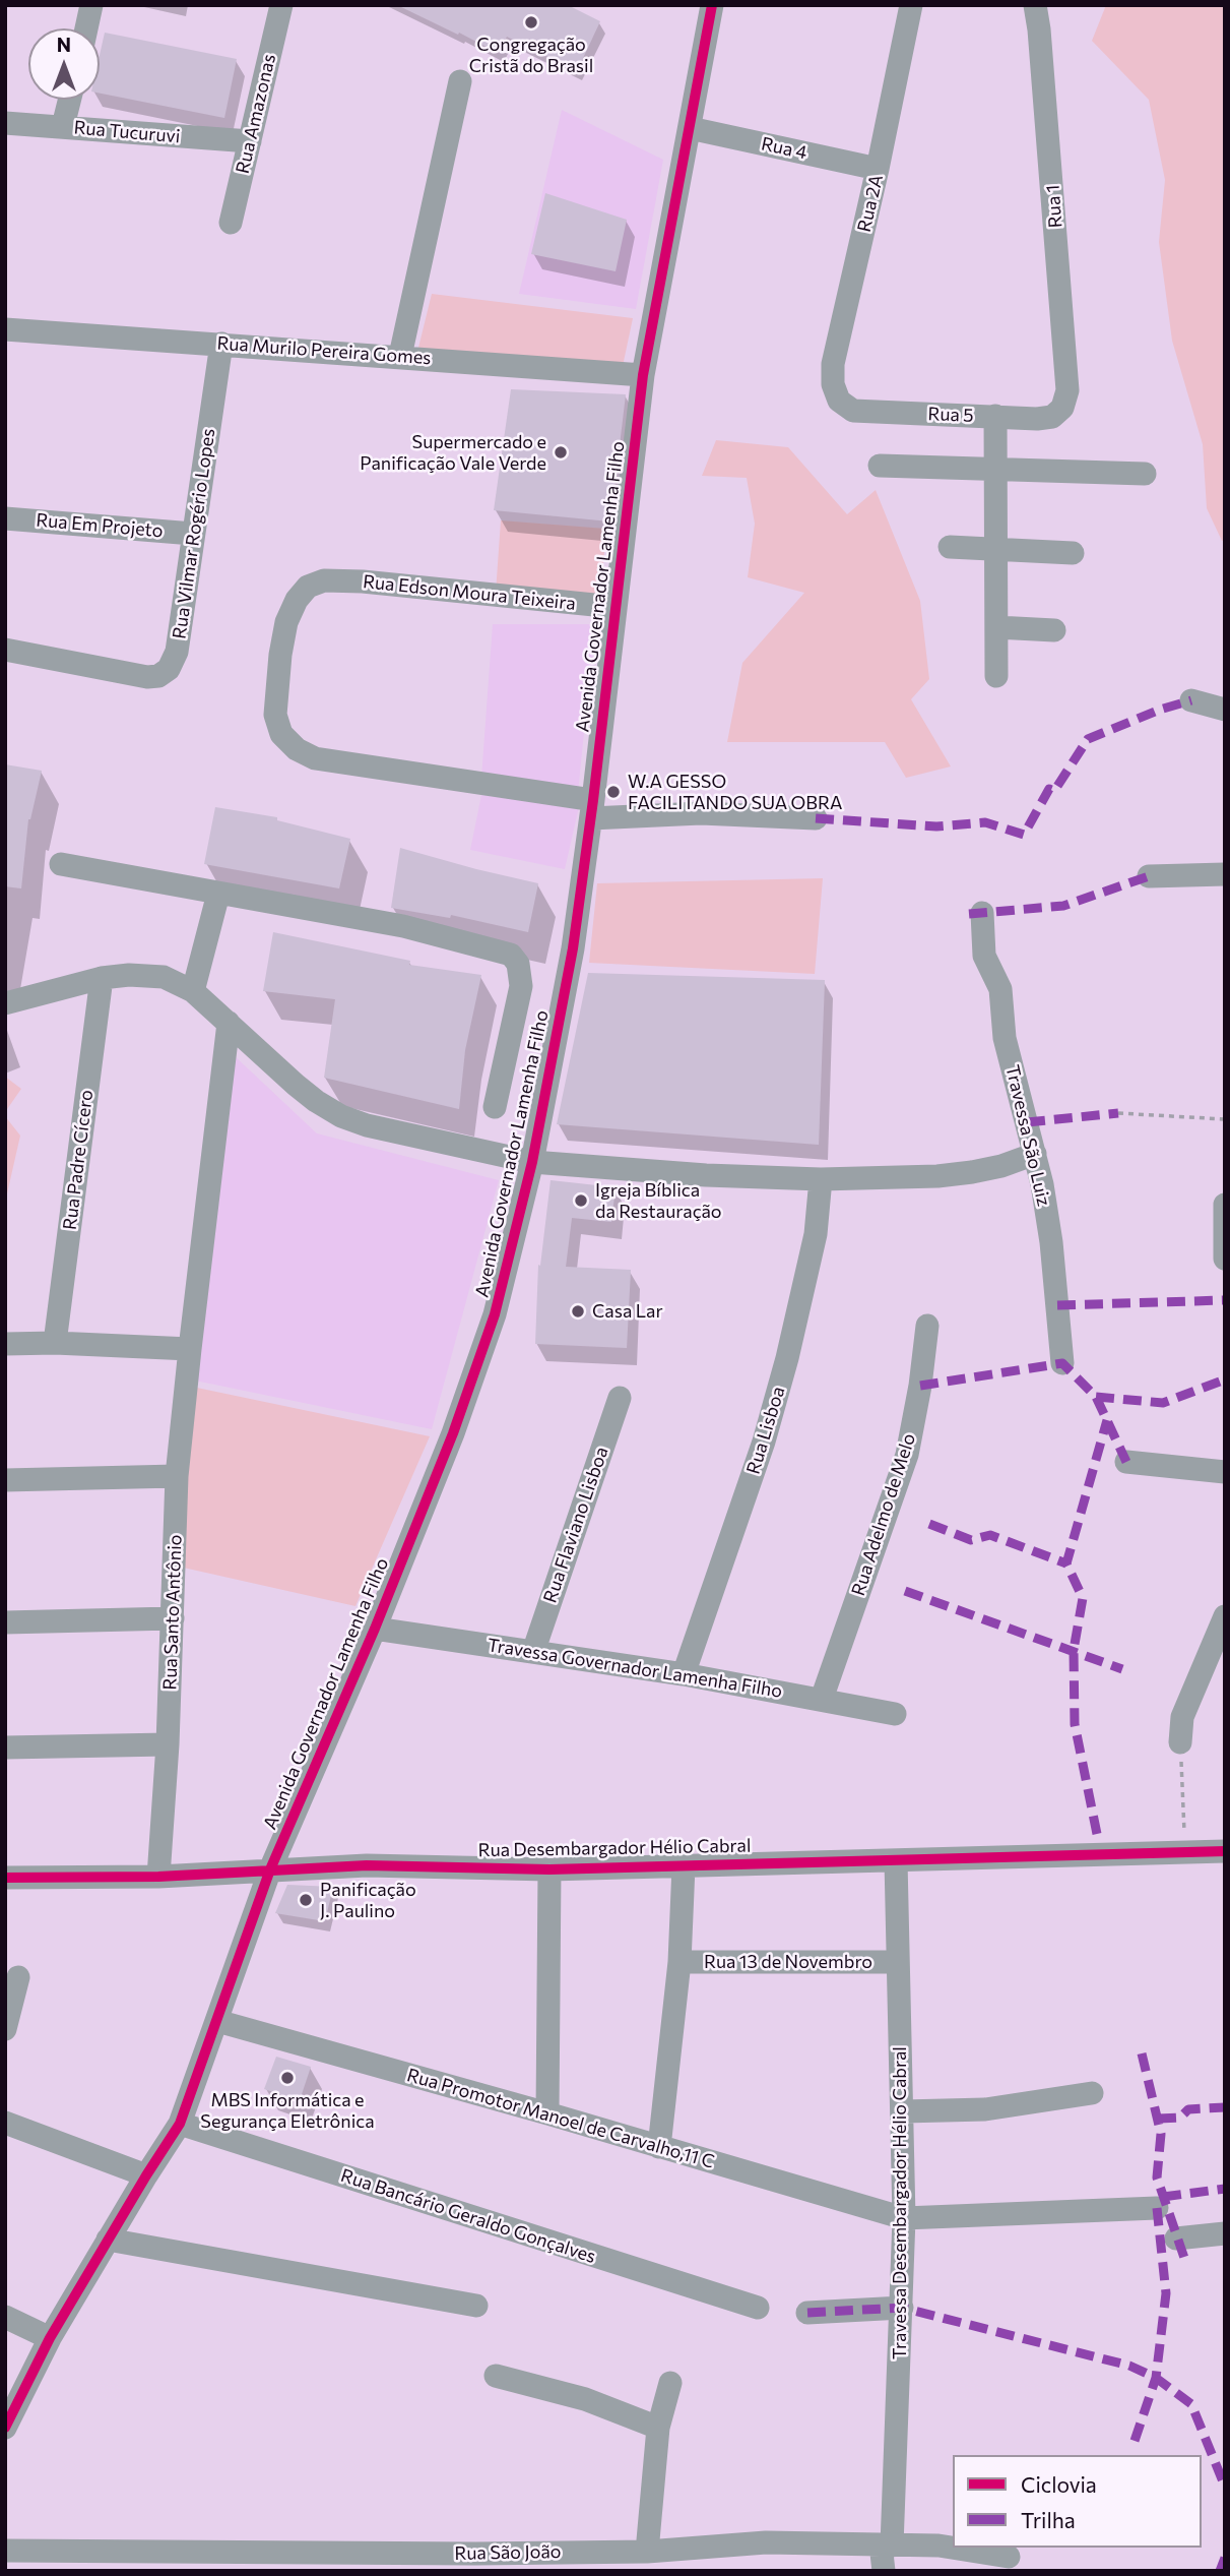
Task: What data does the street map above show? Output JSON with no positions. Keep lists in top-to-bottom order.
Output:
{
  "streets": {
    "street": [
      "Rua Amazonas",
      "Rua Tucuruvi",
      "Rua 4",
      "Rua 2A",
      "Rua 1",
      "Rua Murilo Pereira Gomes",
      "Rua 5",
      "Rua Em Projeto",
      "Rua Vilmar Rogério Lopes",
      "Avenida Governador Lamenha Filho",
      "Rua Edson Moura Teixeira",
      "Travessa São Luiz",
      "Rua Padre Cícero",
      "Rua Lisboa",
      "Rua Adelmo de Melo",
      "Rua Flaviano Lisboa",
      "Rua Santo Antônio",
      "Travessa Governador Lamenha Filho",
      "Rua Desembargador Hélio Cabral",
      "Rua 13 de Novembro",
      "Rua Promotor Manoel de Carvalho,11 C",
      "Travessa Desembargador Hélio Cabral",
      "Rua Bancário Geraldo Gonçalves",
      "Rua São João"
    ]
  },
  "crossings": [
    ["Rua Amazonas", "Rua Tucuruvi"],
    ["Rua 4", "Rua 2A"],
    ["Rua 4", "Avenida Governador Lamenha Filho"],
    ["Rua 2A", "Rua 5"],
    ["Rua 1", "Rua 5"],
    ["Rua Murilo Pereira Gomes", "Rua Vilmar Rogério Lopes"],
    ["Rua Murilo Pereira Gomes", "Avenida Governador Lamenha Filho"],
    ["Rua Em Projeto", "Rua Vilmar Rogério Lopes"],
    ["Avenida Governador Lamenha Filho", "Rua Edson Moura Teixeira"],
    ["Avenida Governador Lamenha Filho", "Travessa Governador Lamenha Filho"],
    ["Avenida Governador Lamenha Filho", "Rua Desembargador Hélio Cabral"],
    ["Avenida Governador Lamenha Filho", "Rua Promotor Manoel de Carvalho,11 C"],
    ["Avenida Governador Lamenha Filho", "Rua Bancário Geraldo Gonçalves"],
    ["Rua Lisboa", "Travessa Governador Lamenha Filho"],
    ["Rua Adelmo de Melo", "Travessa Governador Lamenha Filho"],
    ["Rua Flaviano Lisboa", "Travessa Governador Lamenha Filho"],
    ["Rua Santo Antônio", "Rua Desembargador Hélio Cabral"],
    ["Rua Desembargador Hélio Cabral", "Travessa Desembargador Hélio Cabral"],
    ["Rua 13 de Novembro", "Travessa Desembargador Hélio Cabral"],
    ["Rua Promotor Manoel de Carvalho,11 C", "Travessa Desembargador Hélio Cabral"],
    ["Travessa Desembargador Hélio Cabral", "Rua São João"]
  ],
  "places": [
    "Congregação Cristã do Brasil",
    "Supermercado e Panificação Vale Verde",
    "W.A GESSO FACILITANDO SUA OBRA",
    "Igreja Bíblica da Restauração",
    "Casa Lar",
    "Panificação J. Paulino",
    "MBS Informática e Segurança Eletrônica"
  ],
  "legend": ["Ciclovia", "Trilha"],
  "north": "top"
}
